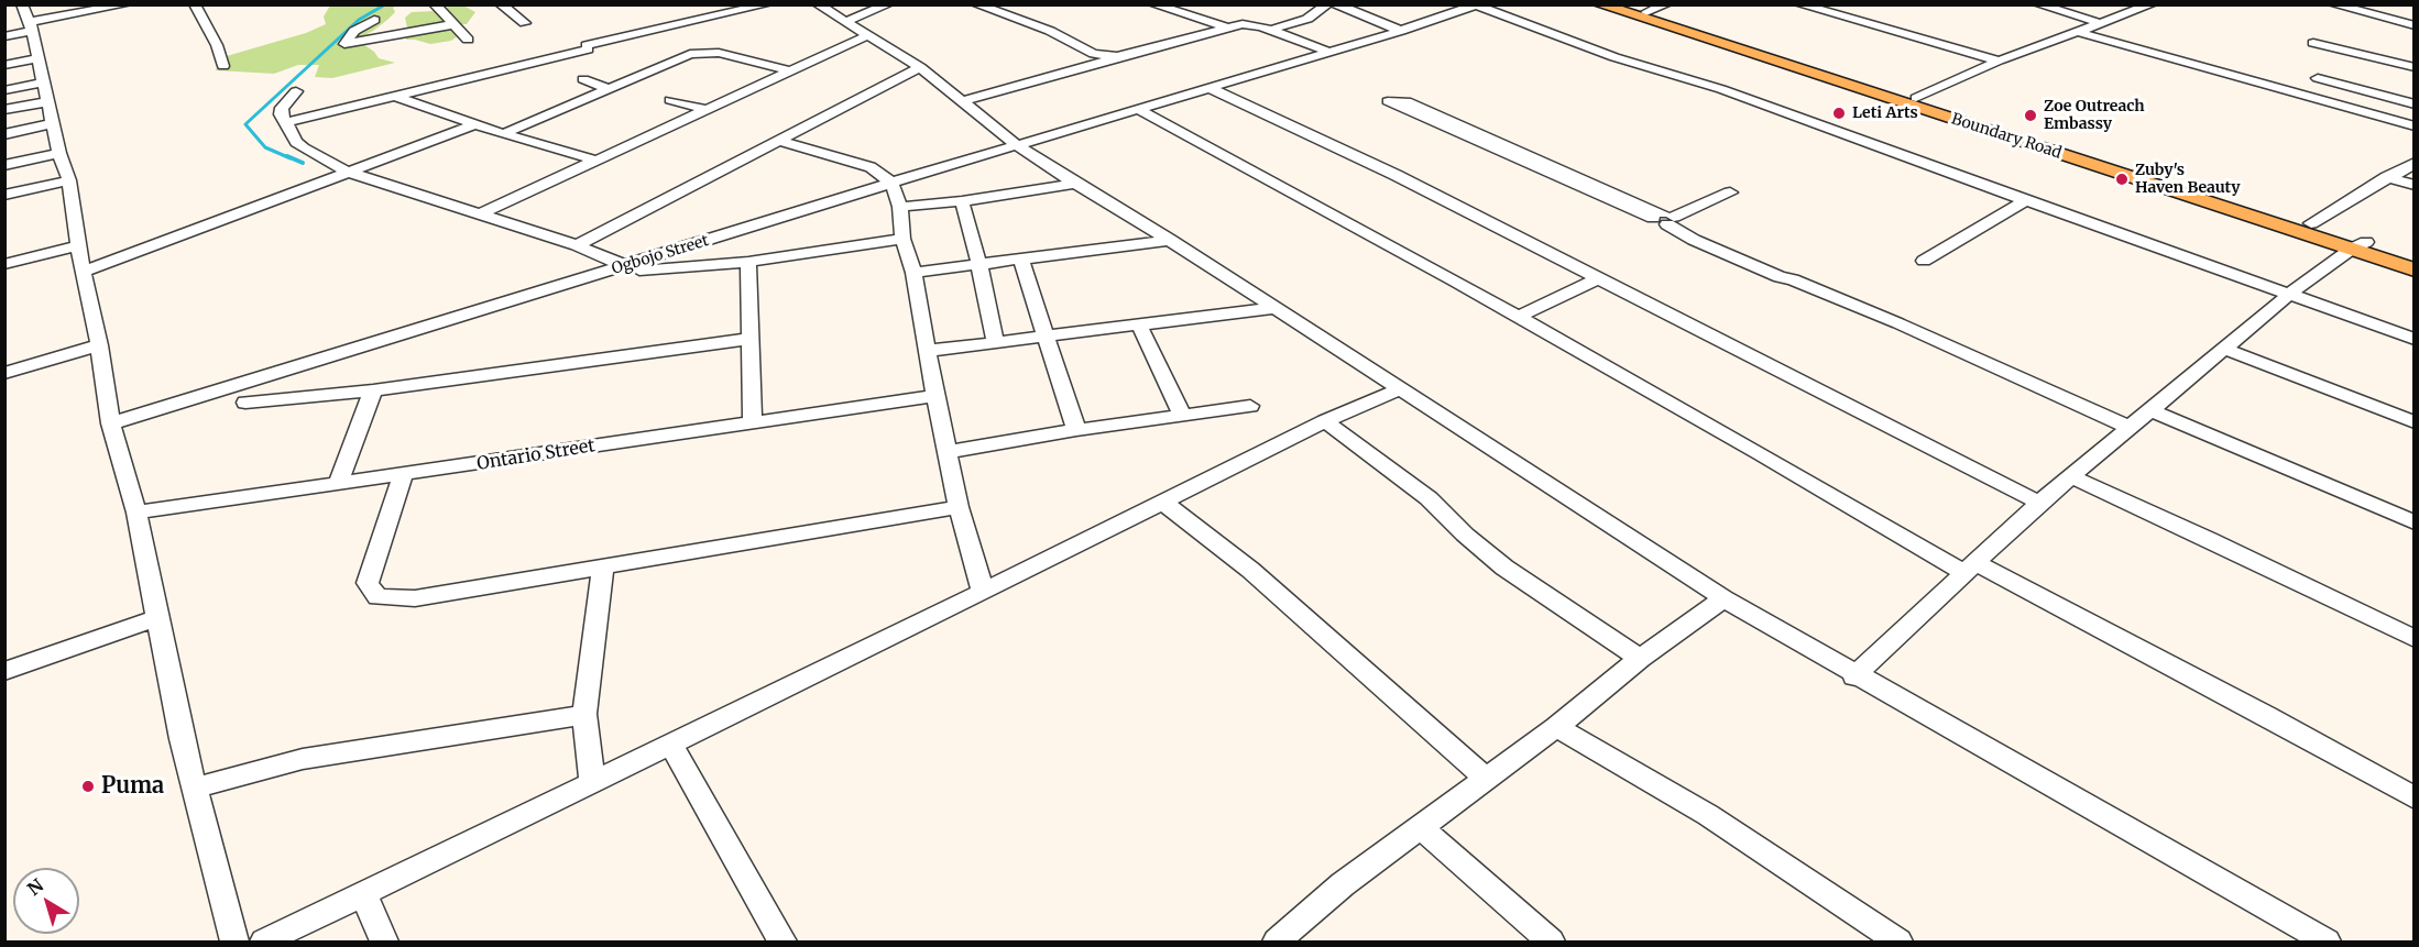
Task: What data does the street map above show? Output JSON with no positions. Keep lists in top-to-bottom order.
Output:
{
  "streets": {
    "main road": ["Boundary Road"],
    "street": ["Ogbojo Street", "Ontario Street"]
  },
  "places": [
    "Leti Arts",
    "Zoe Outreach Embassy",
    "Zuby's Haven Beauty",
    "Puma"
  ],
  "north": "top left"
}
